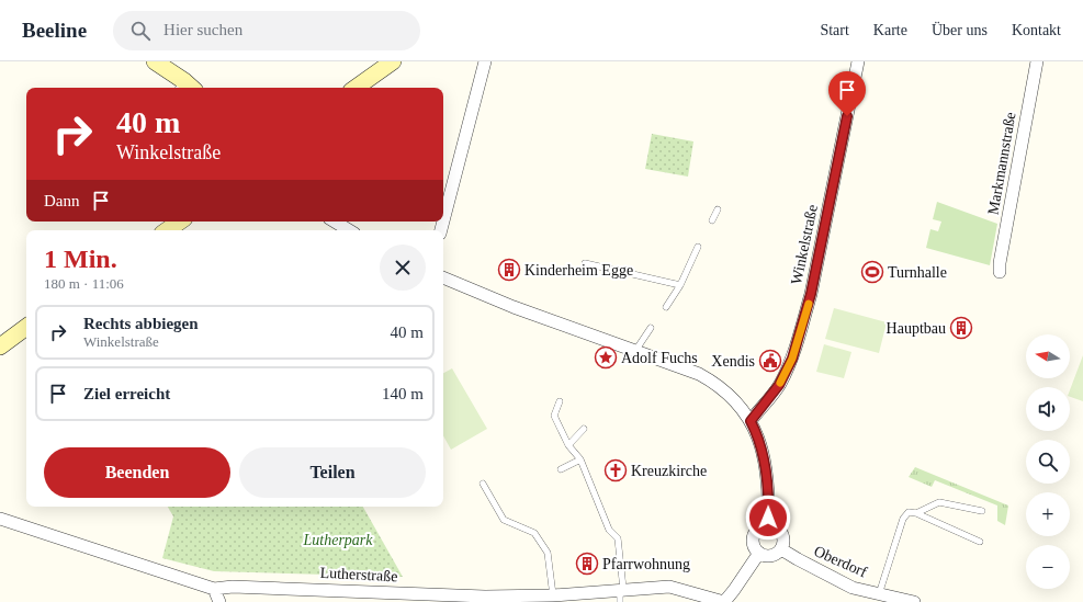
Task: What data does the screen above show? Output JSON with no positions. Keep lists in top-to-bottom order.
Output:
{
  "streets": {
    "street": [
      "Markmannstraße",
      "Winkelstraße",
      "Oberdorf",
      "Lutherstraße"
    ]
  },
  "parks": ["Lutherpark"],
  "places": {
    "building": ["Kinderheim Egge", "Hauptbau", "Pfarrwohnung"],
    "sports": ["Turnhalle"],
    "place": ["Adolf Fuchs"],
    "public building": ["Xendis"],
    "church": ["Kreuzkirche"]
  },
  "north": "left",
  "page": {
    "header": "Beeline",
    "search": "Hier suchen",
    "nav": [
      "Start",
      "Karte",
      "Über uns",
      "Kontakt"
    ],
    "turn": ["40 m", "Winkelstraße"],
    "then": "Dann",
    "heading": ["1 Min.", "180 m · 11:06"],
    "list": [
      {
        "name": "Rechts abbiegen",
        "note": "Winkelstraße",
        "value": "40 m"
      },
      {
        "name": "Ziel erreicht",
        "value": "140 m"
      }
    ],
    "map_buttons": ["+", "−"],
    "buttons": ["Beenden", "Teilen"]
  }
}
